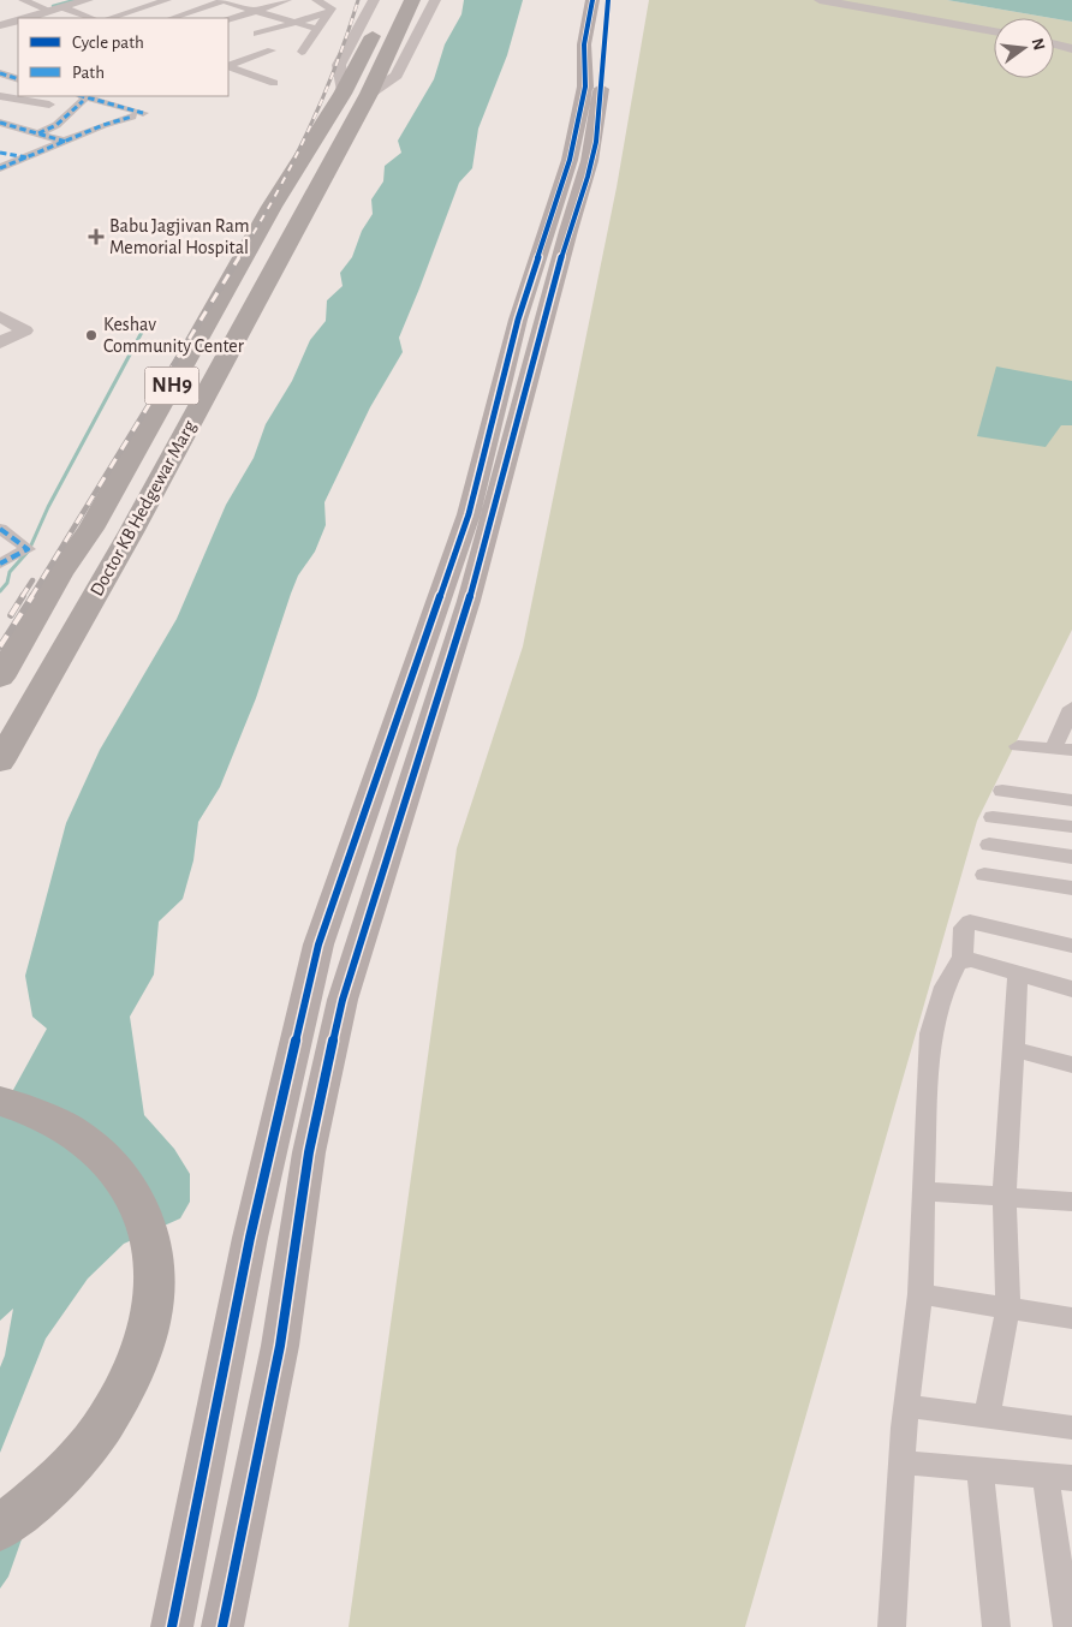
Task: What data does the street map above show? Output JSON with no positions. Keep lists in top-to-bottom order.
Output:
{
  "streets": {
    "highway": ["NH9", "Doctor KB Hedgewar Marg"]
  },
  "crossings": [
    ["NH9", "Doctor KB Hedgewar Marg"]
  ],
  "places": {
    "health": ["Babu Jagjivan Ram Memorial Hospital"],
    "other": ["Keshav Community Center"]
  },
  "legend": ["Cycle path", "Path"],
  "north": "right"
}
